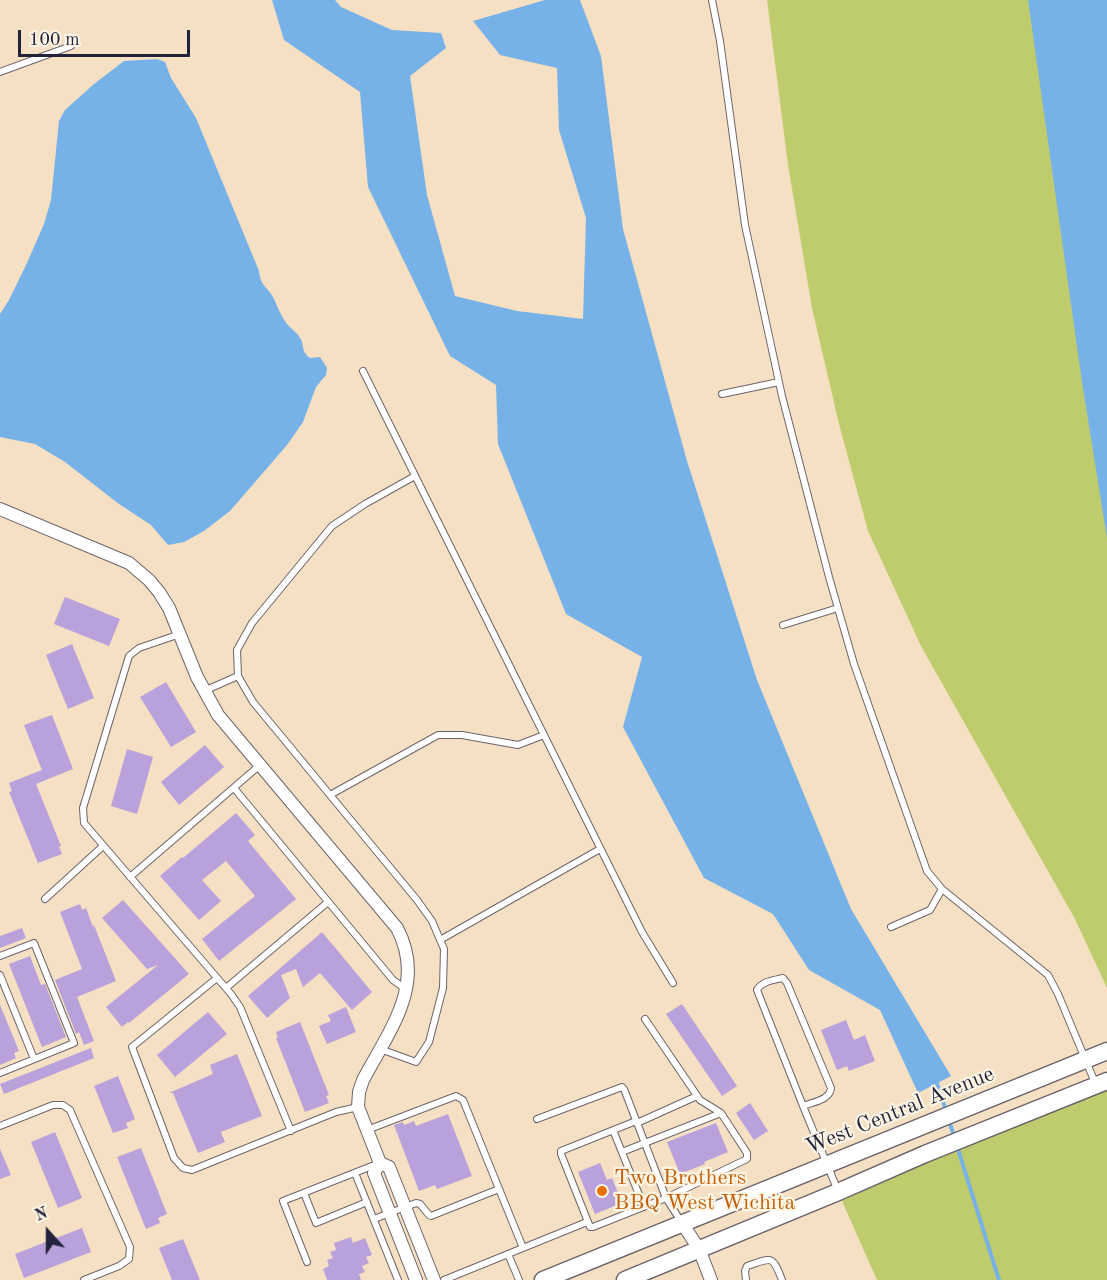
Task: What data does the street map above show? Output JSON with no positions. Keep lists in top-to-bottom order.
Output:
{
  "streets": {
    "main road": ["West Central Avenue"]
  },
  "places": ["Two Brothers BBQ West Wichita"],
  "scale_bar": "100 m",
  "north": "top"
}
